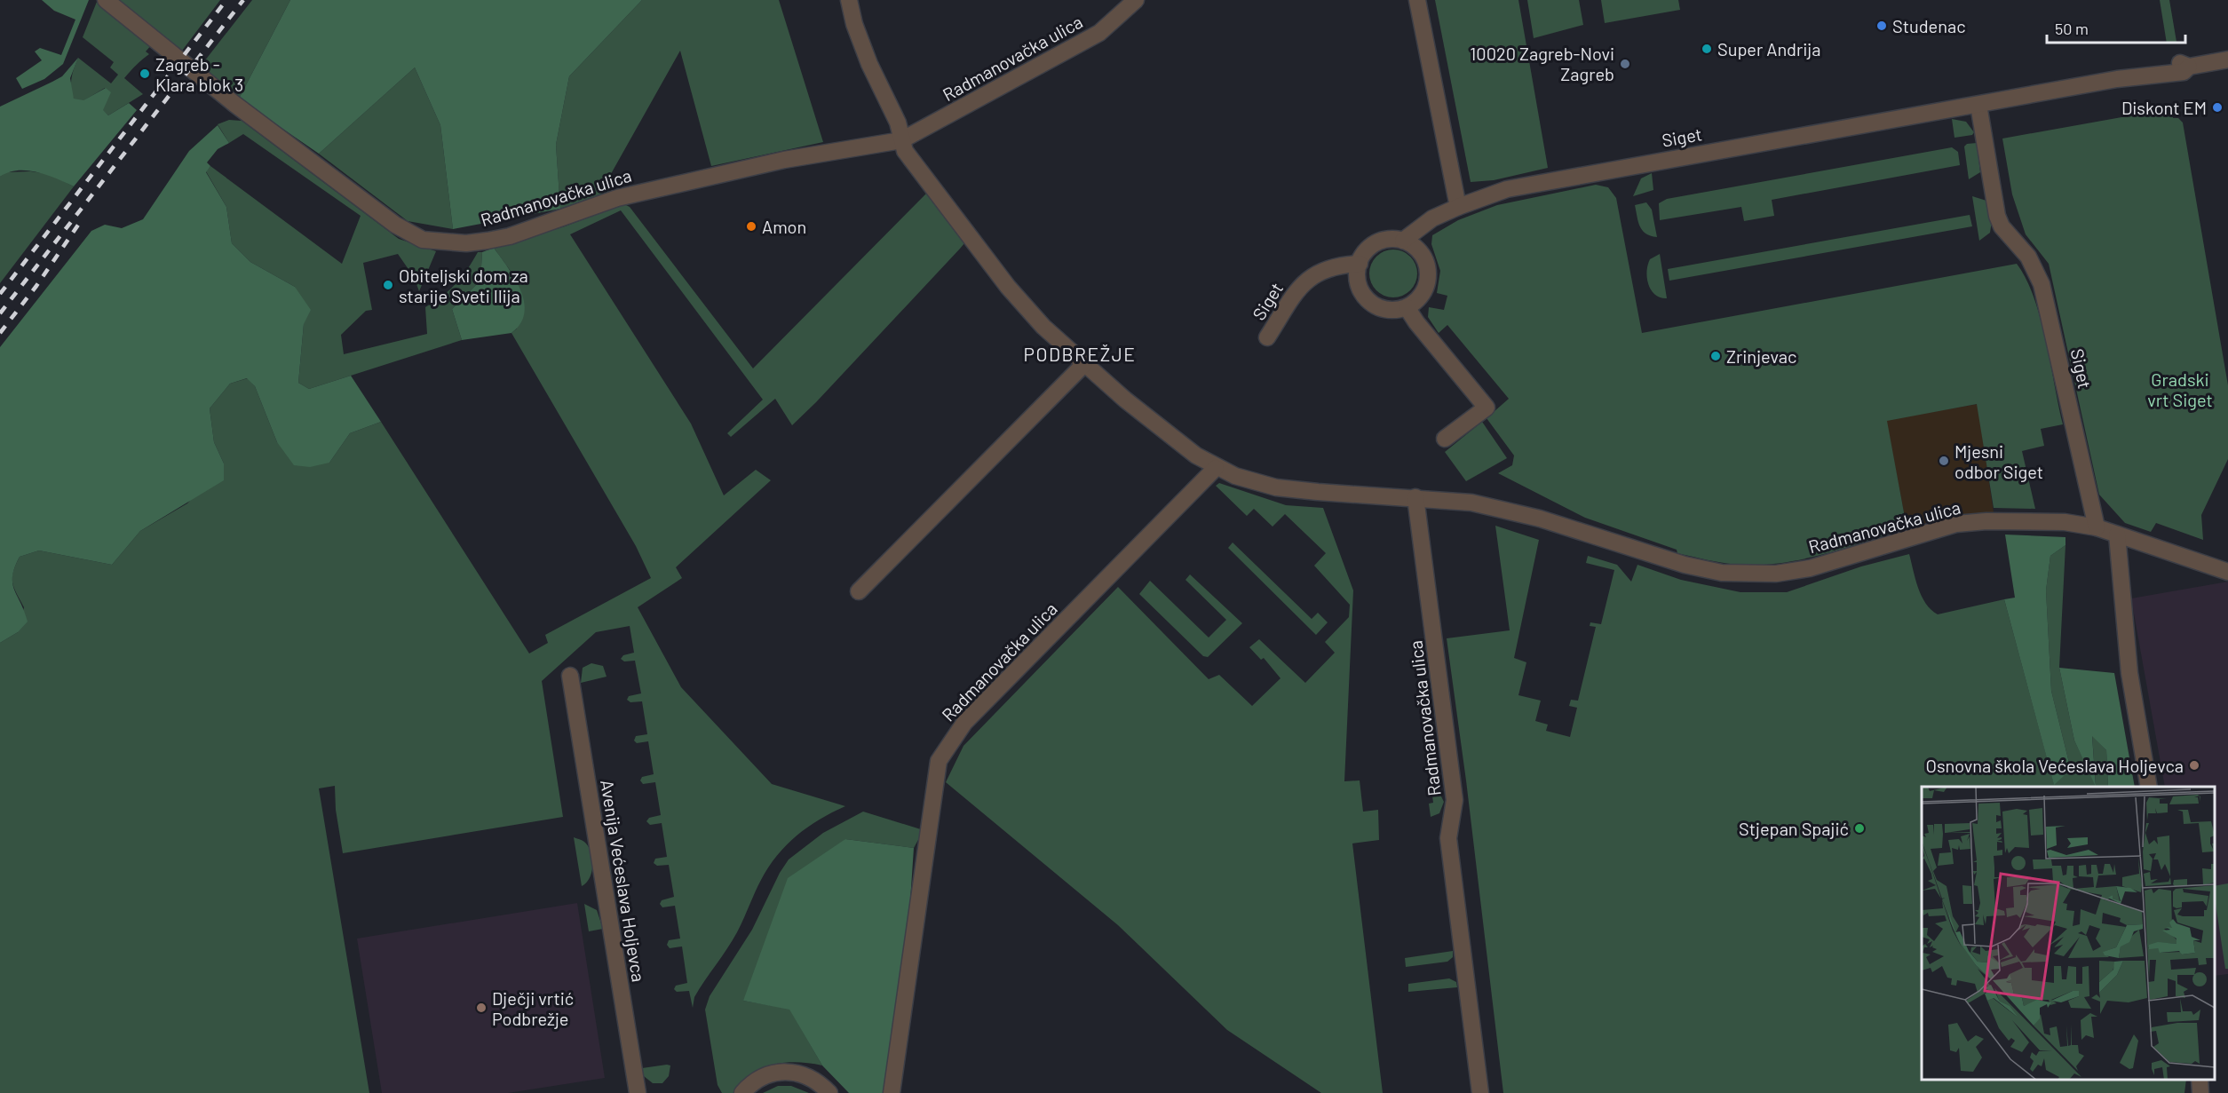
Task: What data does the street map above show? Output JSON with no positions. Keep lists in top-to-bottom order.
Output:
{
  "streets": {
    "street": ["Radmanovačka ulica", "Siget", "Avenija Većeslava Holjevca"]
  },
  "crossings": [
    ["Radmanovačka ulica", "Siget"]
  ],
  "districts": ["PODBREŽJE"],
  "parks": ["Gradski vrt Siget"],
  "places": [
    "Studenac",
    "Super Andrija",
    "10020 Zagreb-Novi Zagreb",
    "Zagreb - Klara blok 3",
    "Diskont EM",
    "Amon",
    "Obiteljski dom za starije Sveti Ilija",
    "Zrinjevac",
    "Mjesni odbor Siget",
    "Osnovna škola Većeslava Holjevca",
    "Stjepan Spajić",
    "Dječji vrtić Podbrežje"
  ],
  "scale_bar": "50 m"
}
